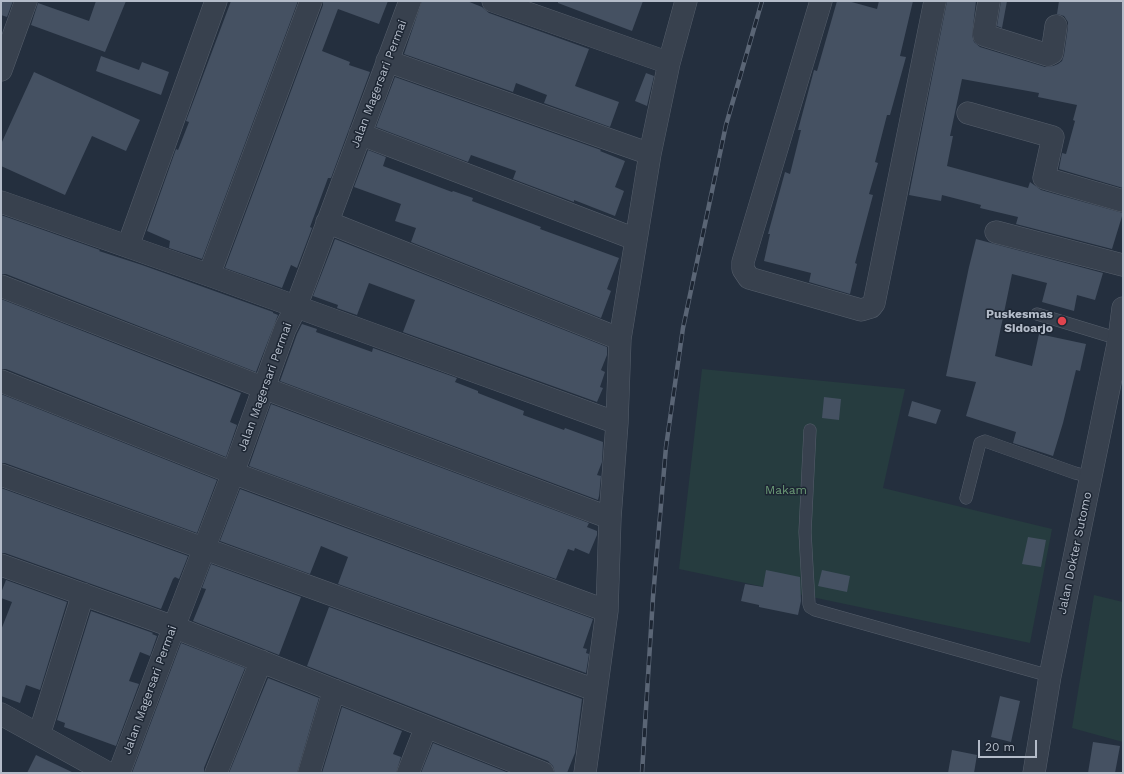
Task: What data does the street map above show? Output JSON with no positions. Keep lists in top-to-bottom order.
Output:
{
  "streets": {
    "street": ["Jalan Magersari Permai", "Jalan Dokter Sutomo"]
  },
  "parks": ["Makam"],
  "places": ["Puskesmas Sidoarjo"],
  "scale_bar": "20 m"
}
